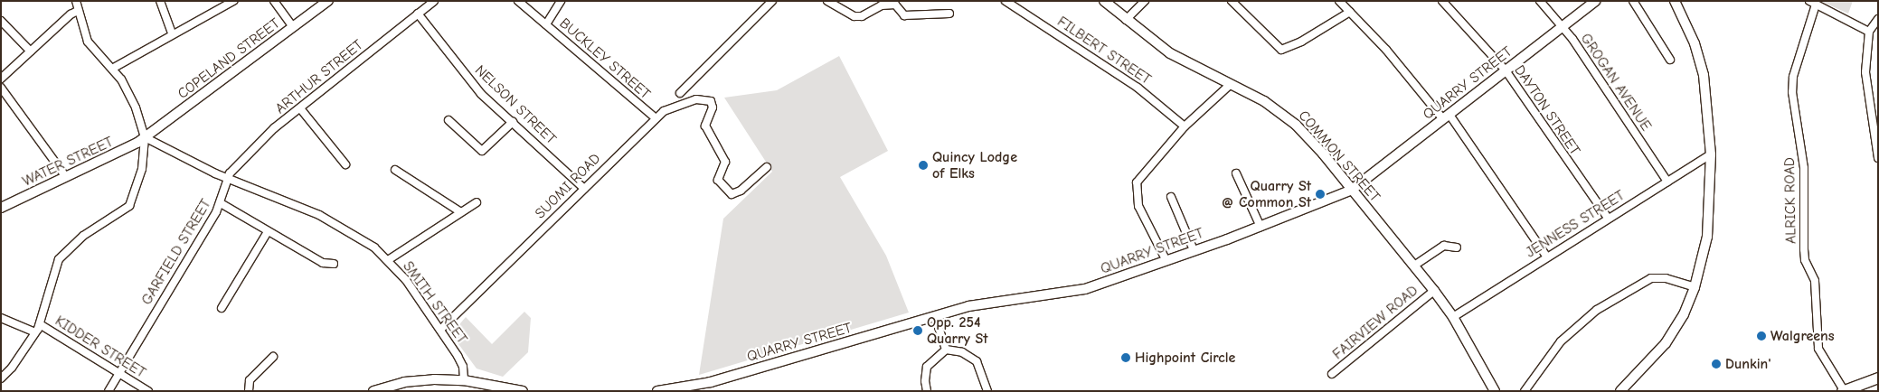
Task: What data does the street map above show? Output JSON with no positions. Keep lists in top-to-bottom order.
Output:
{
  "streets": {
    "main road": [
      "COPELAND STREET",
      "QUARRY STREET",
      "COMMON STREET",
      "WATER STREET"
    ],
    "street": [
      "FILBERT STREET",
      "BUCKLEY STREET",
      "ARTHUR STREET",
      "GROGAN AVENUE",
      "NELSON STREET",
      "DAYTON STREET",
      "SUOMI ROAD",
      "ALRICK ROAD",
      "JENNESS STREET",
      "GARFIELD STREET",
      "SMITH STREET",
      "FAIRVIEW ROAD",
      "KIDDER STREET"
    ]
  },
  "crossings": [
    ["COPELAND STREET", "WATER STREET"],
    ["BUCKLEY STREET", "SUOMI ROAD"],
    ["ARTHUR STREET", "NELSON STREET"],
    ["ARTHUR STREET", "GARFIELD STREET"],
    ["ARTHUR STREET", "SMITH STREET"],
    ["GROGAN AVENUE", "QUARRY STREET"],
    ["GROGAN AVENUE", "JENNESS STREET"],
    ["QUARRY STREET", "DAYTON STREET"],
    ["QUARRY STREET", "COMMON STREET"],
    ["NELSON STREET", "SUOMI ROAD"],
    ["DAYTON STREET", "JENNESS STREET"],
    ["COMMON STREET", "JENNESS STREET"],
    ["COMMON STREET", "FAIRVIEW ROAD"],
    ["SUOMI ROAD", "SMITH STREET"],
    ["GARFIELD STREET", "SMITH STREET"],
    ["GARFIELD STREET", "KIDDER STREET"]
  ],
  "places": [
    "Quincy Lodge of Elks",
    "Quarry St @ Common St",
    "Opp. 254 Quarry St",
    "Walgreens",
    "Highpoint Circle",
    "Dunkin'"
  ]
}
